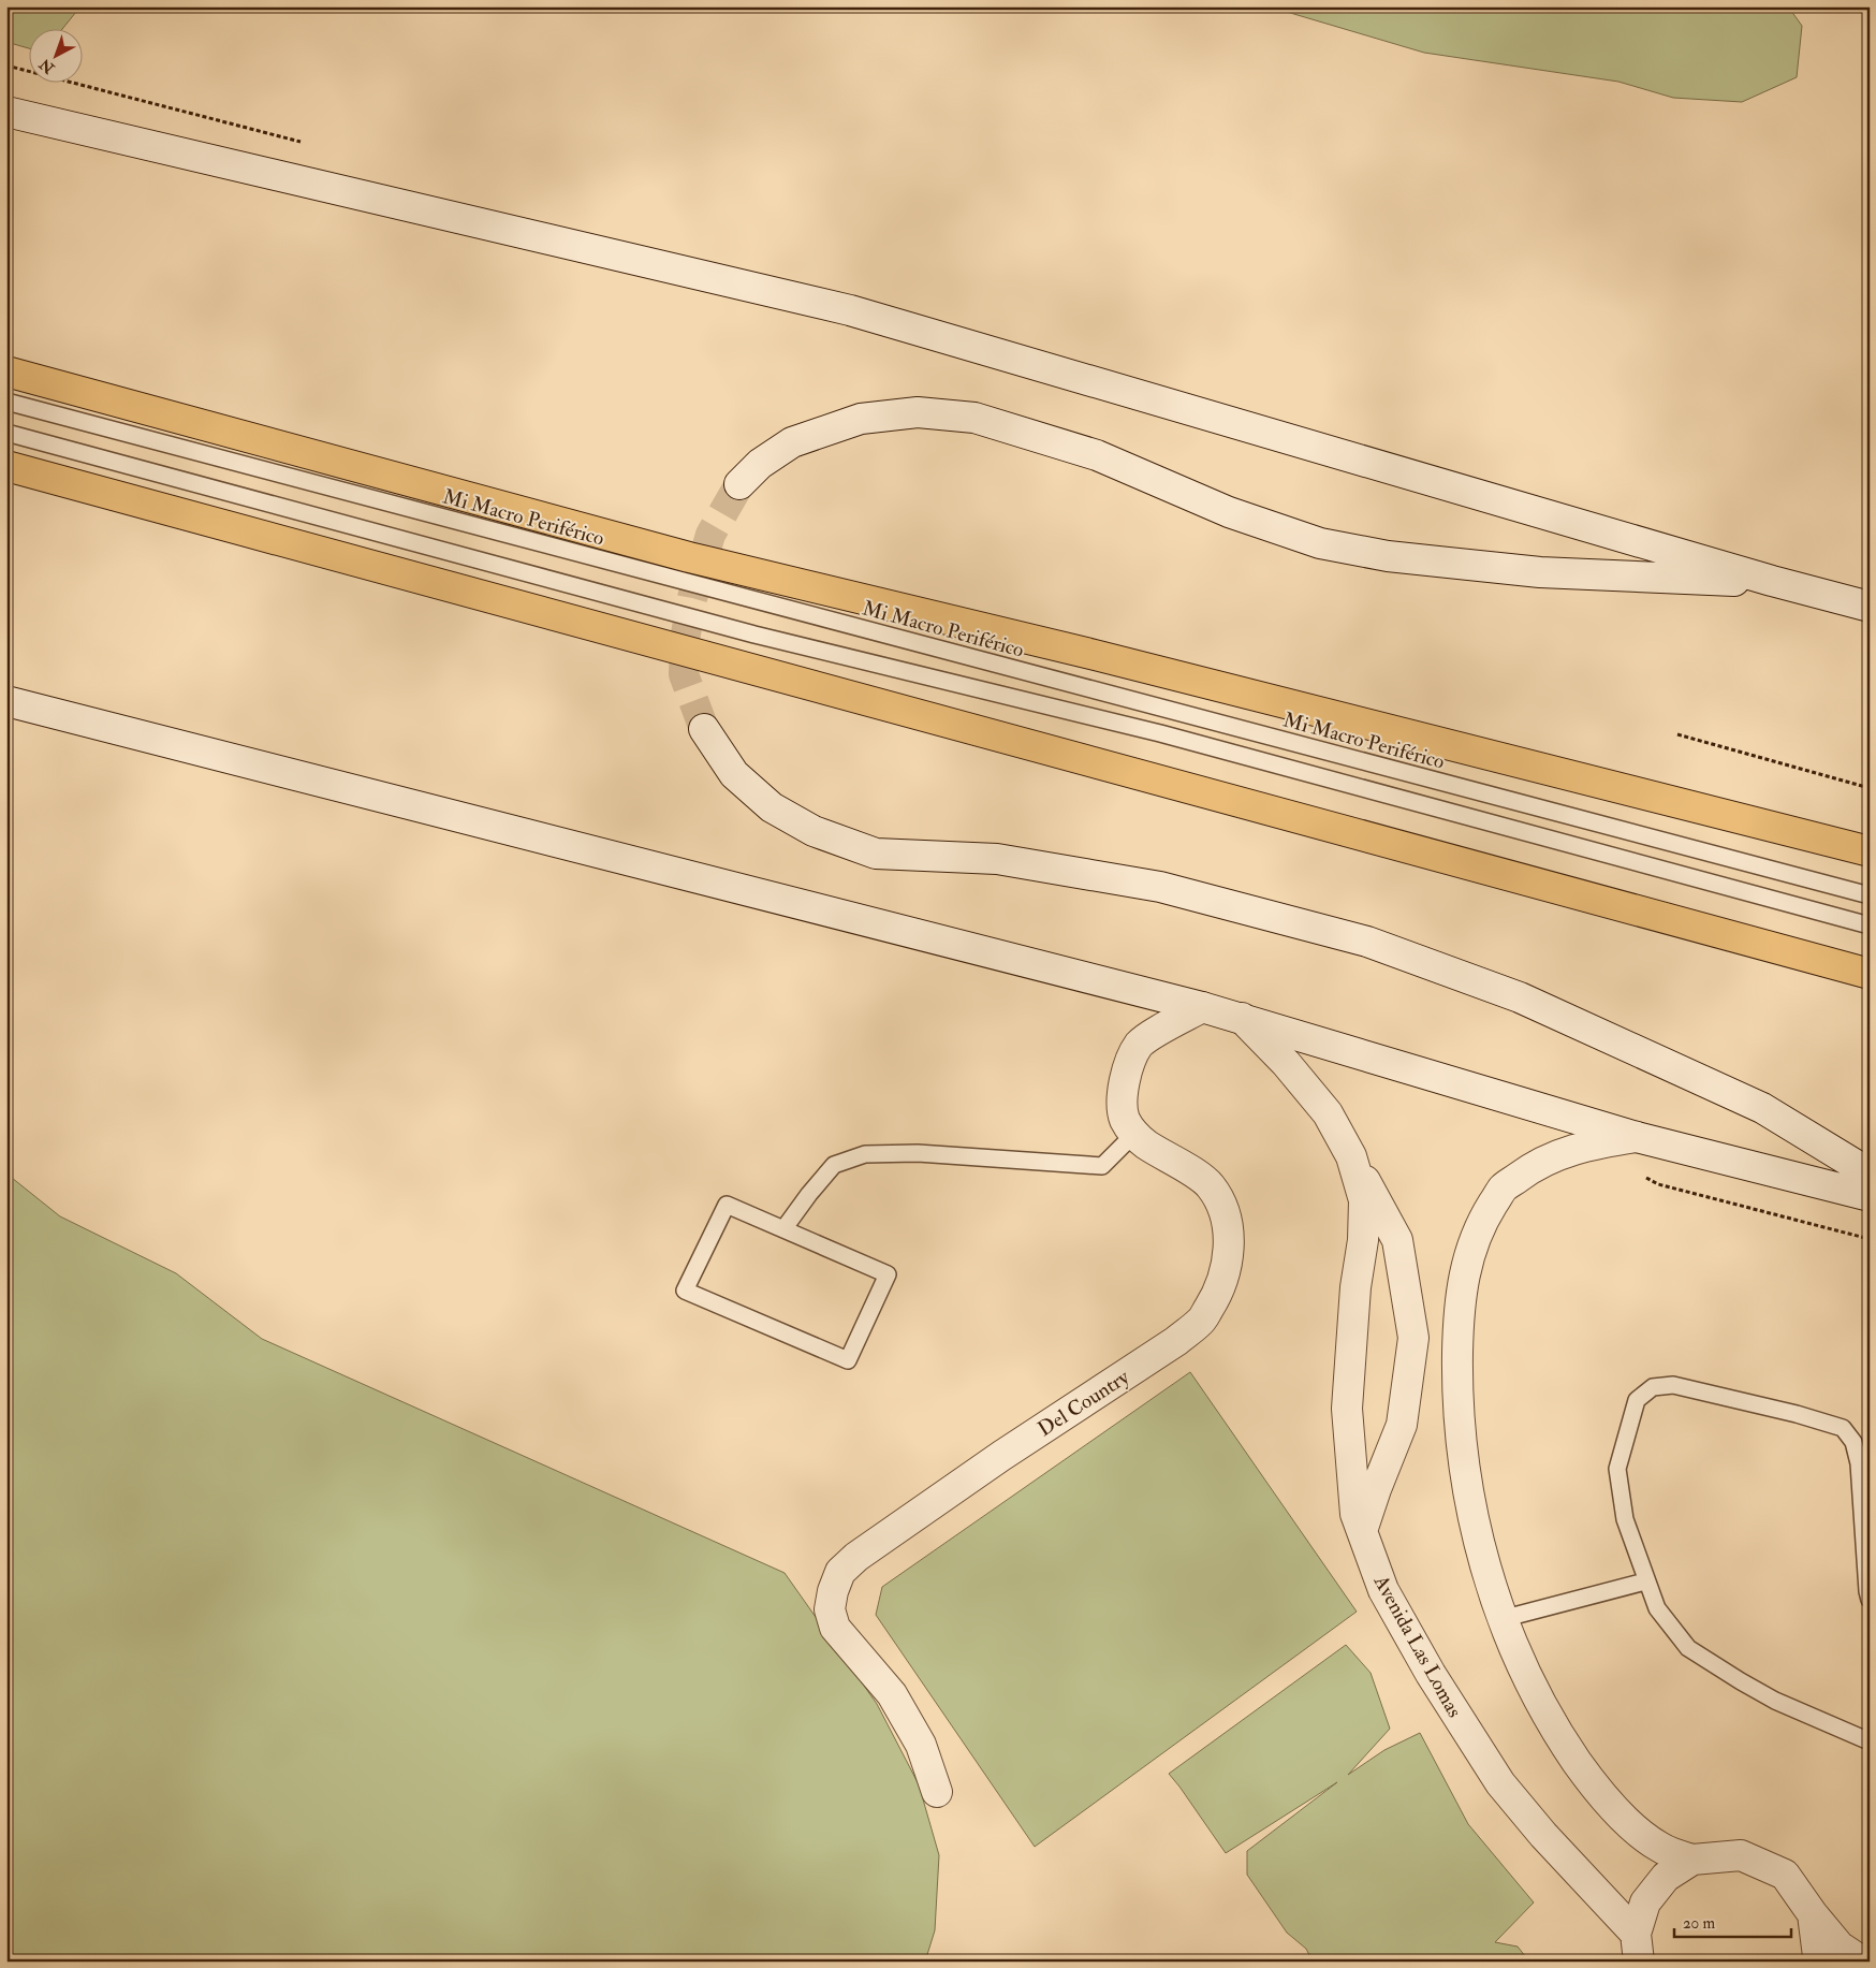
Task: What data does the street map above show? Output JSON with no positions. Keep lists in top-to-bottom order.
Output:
{
  "streets": {
    "main road": ["Del Country", "Avenida Las Lomas"],
    "lane": ["Mi Macro Periférico"]
  },
  "scale_bar": "20 m",
  "north": "bottom left"
}
